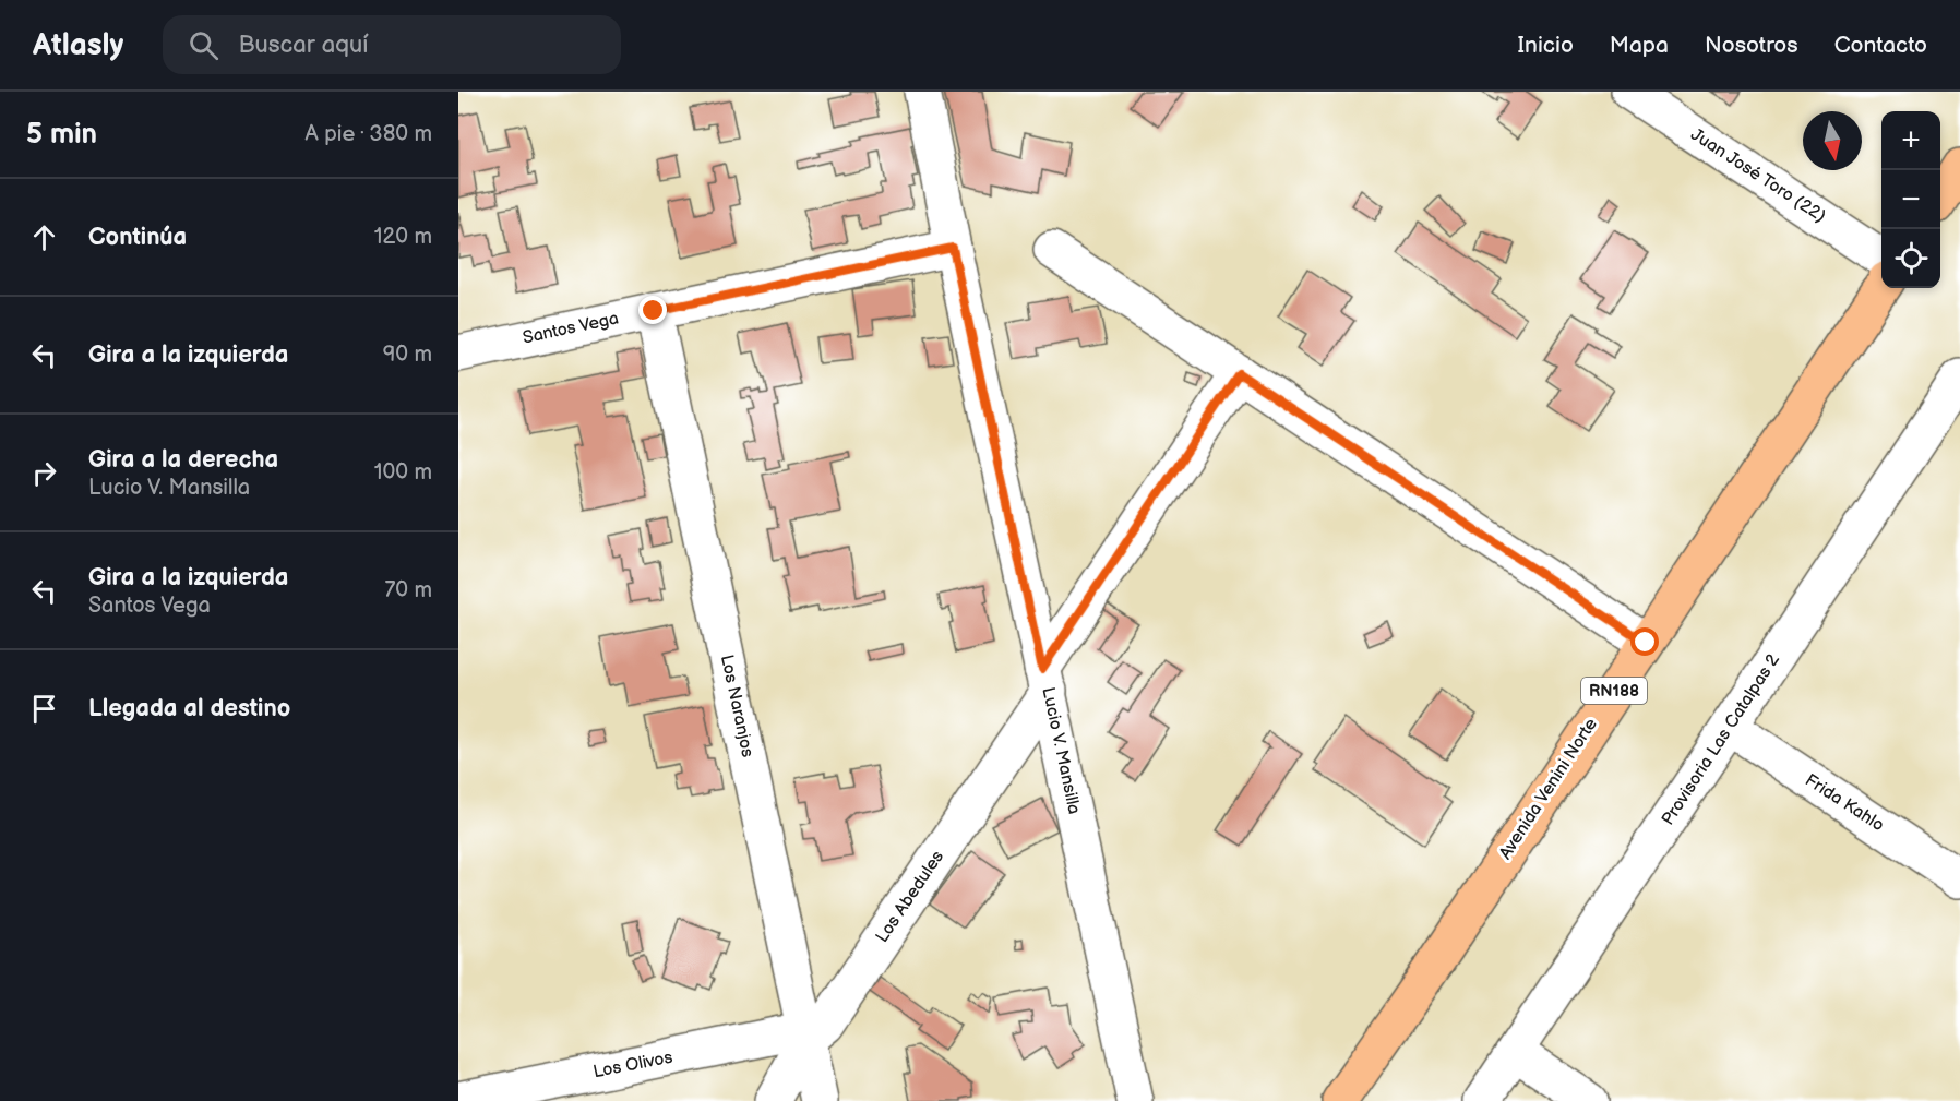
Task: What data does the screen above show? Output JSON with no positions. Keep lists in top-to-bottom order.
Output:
{
  "streets": {
    "highway": ["RN188", "Avenida Venini Norte"],
    "street": [
      "Juan José Toro (22)",
      "Santos Vega",
      "Los Naranjos",
      "Provisoria Las Catalpas 2",
      "Lucio V. Mansilla",
      "Frida Kahlo",
      "Los Abedules",
      "Los Olivos"
    ]
  },
  "crossings": [
    ["Santos Vega", "Los Naranjos"],
    ["Santos Vega", "Lucio V. Mansilla"],
    ["Los Naranjos", "Los Abedules"],
    ["Los Naranjos", "Los Olivos"],
    ["Provisoria Las Catalpas 2", "Frida Kahlo"],
    ["Lucio V. Mansilla", "Los Abedules"],
    ["Los Abedules", "Los Olivos"]
  ],
  "north": "bottom",
  "page": {
    "header": "Atlasly",
    "search": "Buscar aquí",
    "nav": [
      "Inicio",
      "Mapa",
      "Nosotros",
      "Contacto"
    ],
    "heading": ["5 min", "A pie · 380 m"],
    "map_buttons": ["+", "−"],
    "list": [
      ["Continúa", "120 m"],
      ["Gira a la izquierda", "90 m"],
      ["Gira a la derecha", "Lucio V. Mansilla", "100 m"],
      ["Gira a la izquierda", "Santos Vega", "70 m"],
      "Llegada al destino"
    ]
  }
}
